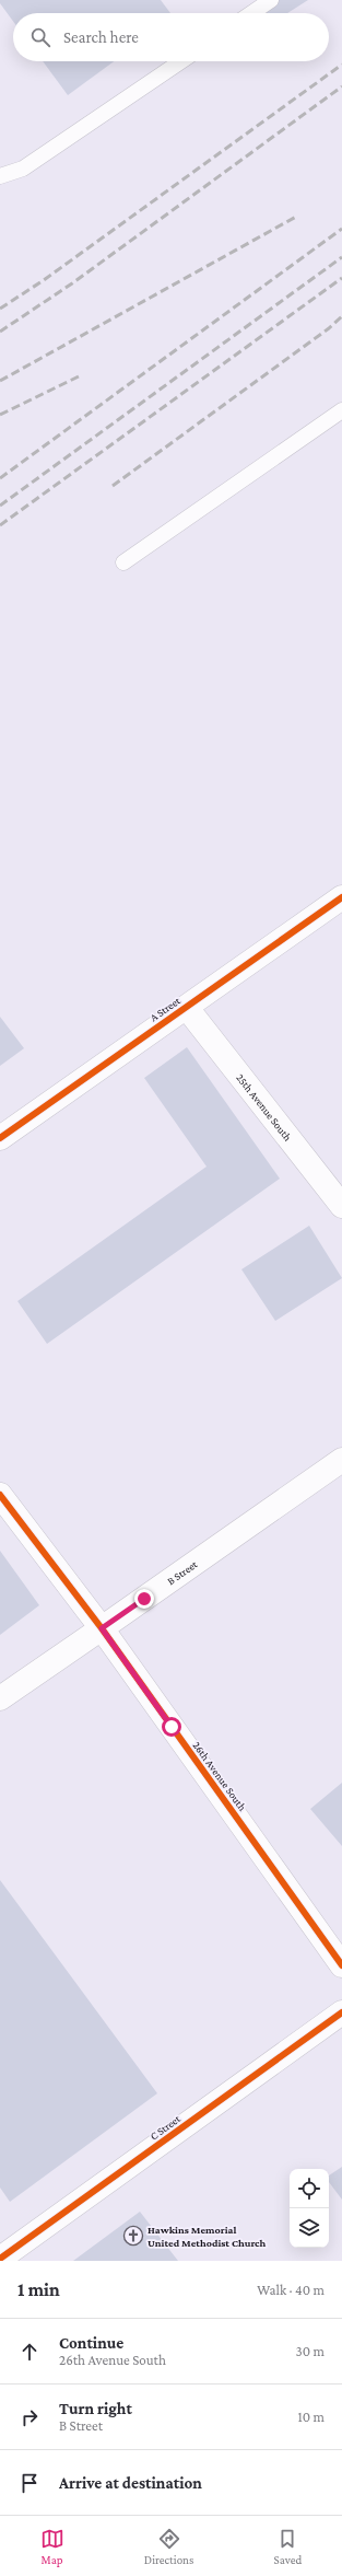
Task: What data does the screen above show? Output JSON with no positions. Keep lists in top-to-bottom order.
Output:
{
  "streets": {
    "street": [
      "A Street",
      "25th Avenue South",
      "B Street",
      "26th Avenue South",
      "C Street"
    ]
  },
  "crossings": [
    ["A Street", "25th Avenue South"],
    ["B Street", "26th Avenue South"]
  ],
  "places": {
    "church": ["Hawkins Memorial United Methodist Church"]
  },
  "page": {
    "search": "Search here",
    "heading": ["1 min", "Walk · 40 m"],
    "list": [
      ["Continue", "26th Avenue South", "30 m"],
      ["Turn right", "B Street", "10 m"],
      "Arrive at destination"
    ],
    "nav": ["Map", "Directions", "Saved"]
  }
}
